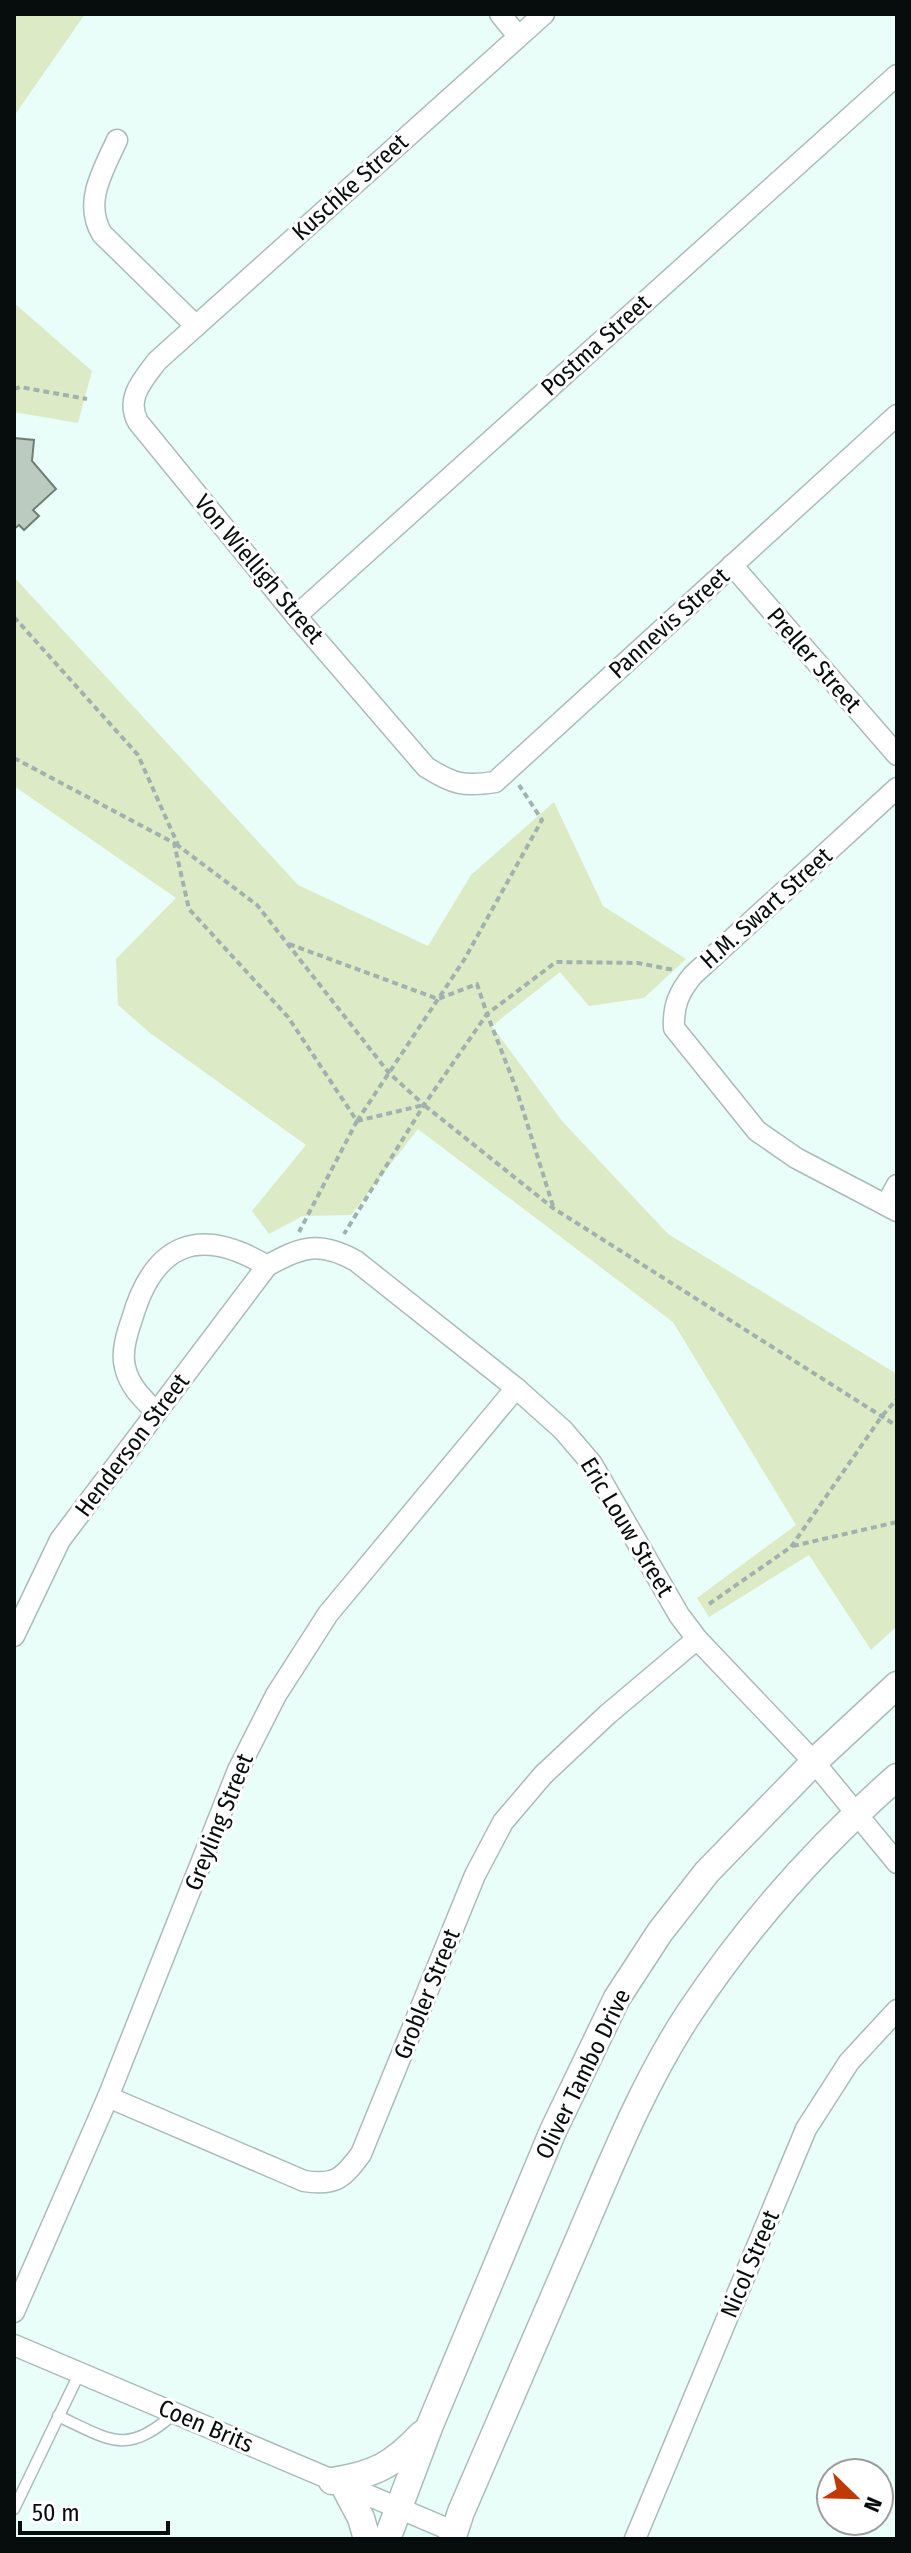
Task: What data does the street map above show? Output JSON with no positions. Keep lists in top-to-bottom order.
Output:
{
  "streets": {
    "street": [
      "Kuschke Street",
      "Postma Street",
      "Von Wielligh Street",
      "Pannevis Street",
      "Preller Street",
      "H.M. Swart Street",
      "Henderson Street",
      "Eric Louw Street",
      "Greyling Street",
      "Grobler Street",
      "Oliver Tambo Drive",
      "Nicol Street",
      "Coen Brits"
    ]
  },
  "crossings": [
    ["Kuschke Street", "Von Wielligh Street"],
    ["Postma Street", "Von Wielligh Street"],
    ["Von Wielligh Street", "Pannevis Street"],
    ["Pannevis Street", "Preller Street"],
    ["Eric Louw Street", "Greyling Street"],
    ["Eric Louw Street", "Grobler Street"],
    ["Eric Louw Street", "Oliver Tambo Drive"],
    ["Greyling Street", "Grobler Street"],
    ["Oliver Tambo Drive", "Coen Brits"]
  ],
  "scale_bar": "50 m",
  "north": "bottom right"
}
